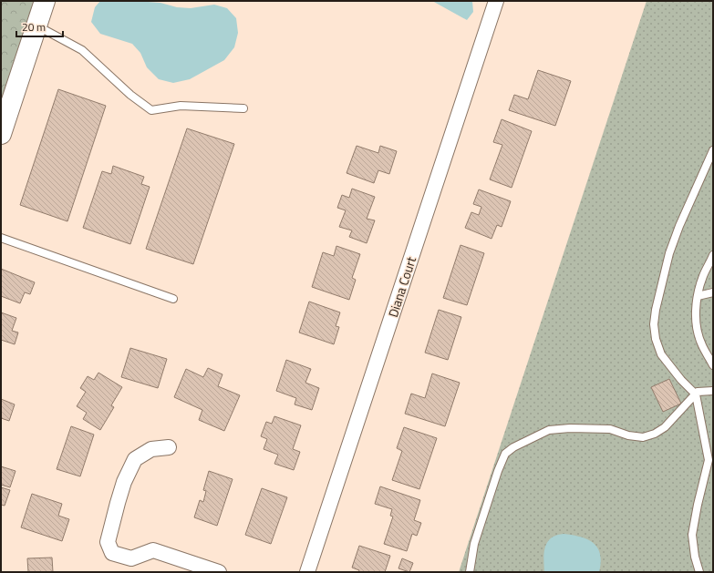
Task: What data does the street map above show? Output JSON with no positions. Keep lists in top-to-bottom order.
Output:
{
  "streets": {
    "street": ["Diana Court"]
  },
  "scale_bar": "20 m"
}
